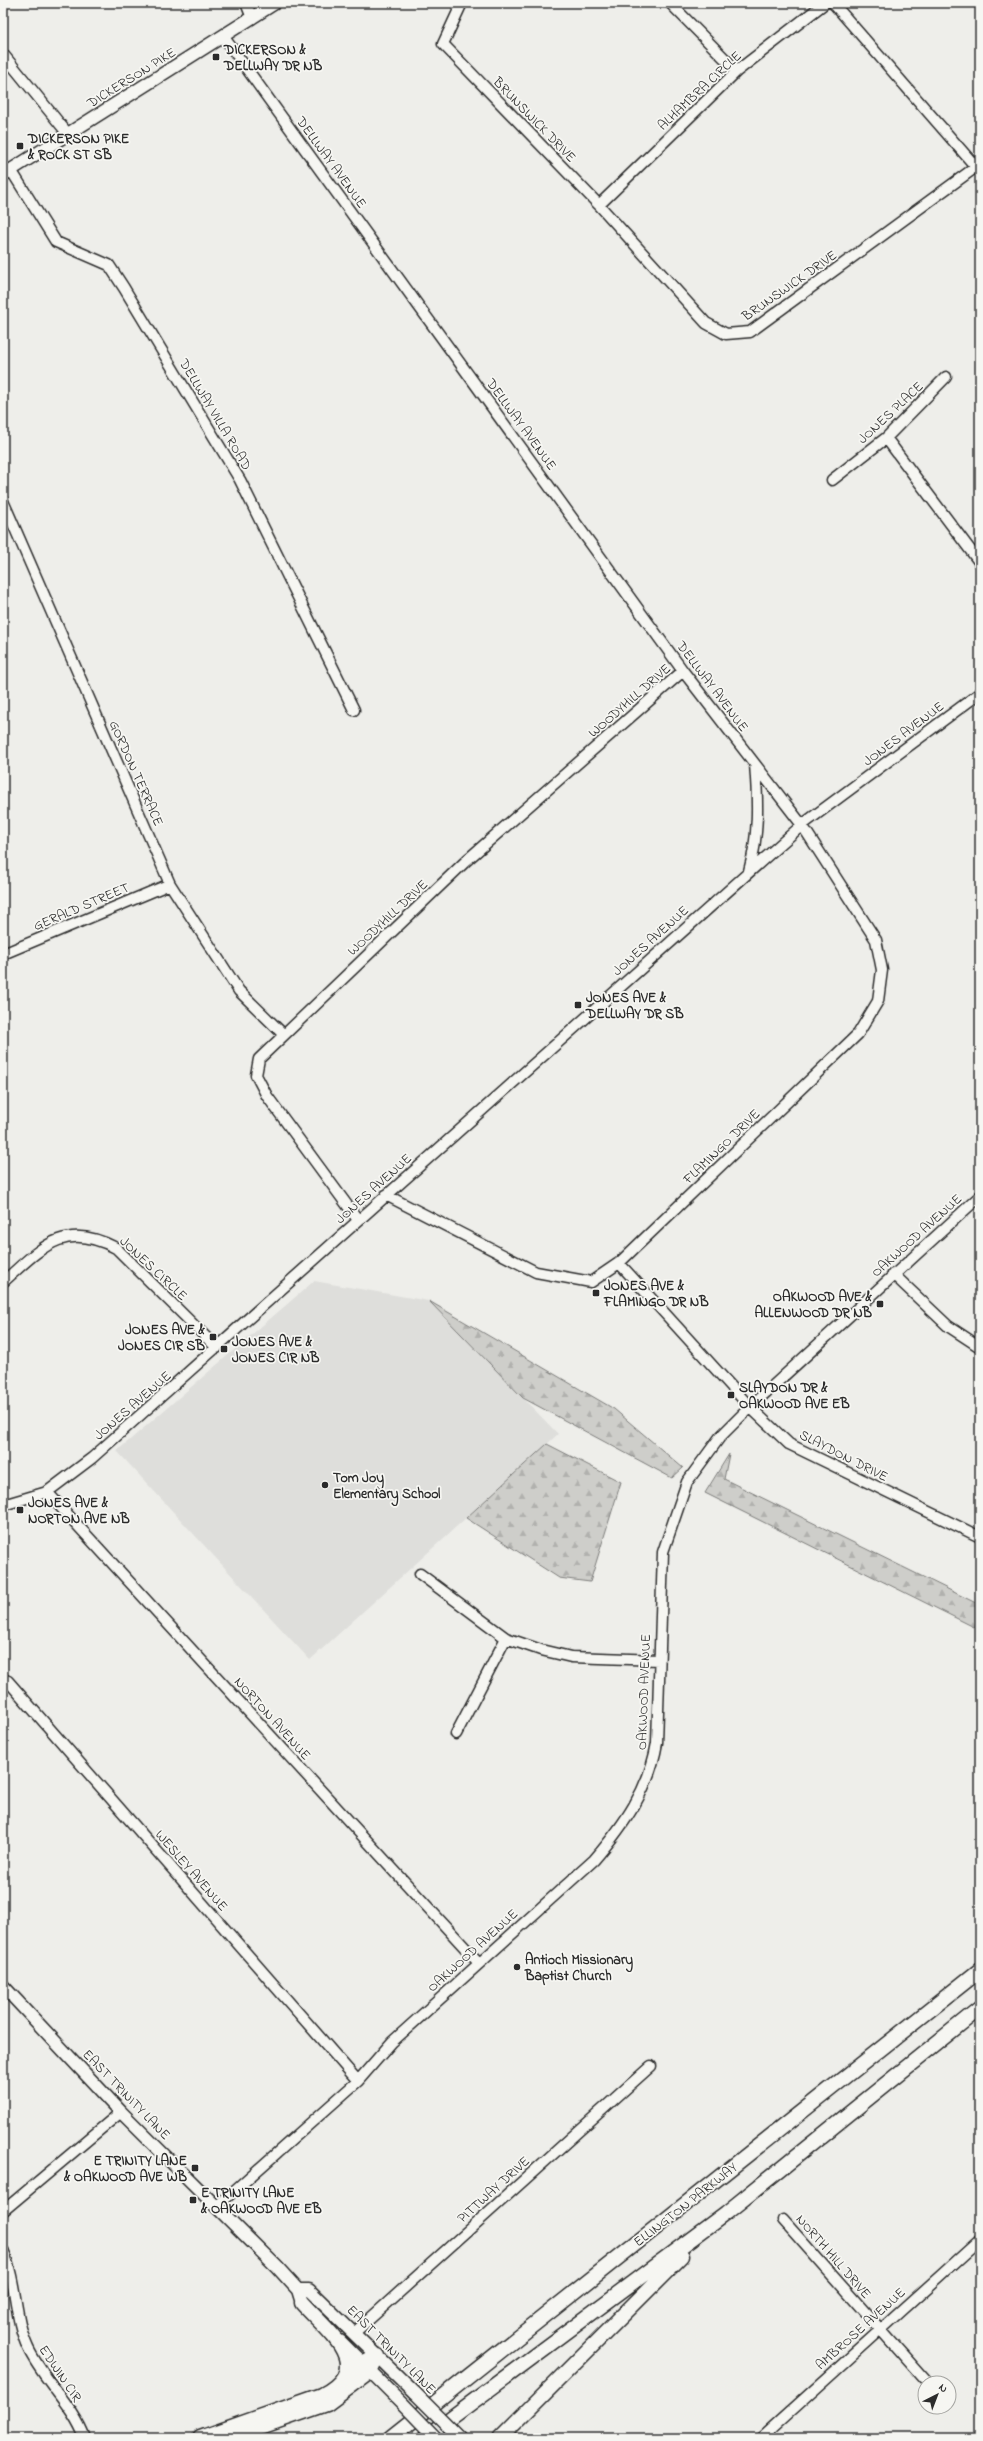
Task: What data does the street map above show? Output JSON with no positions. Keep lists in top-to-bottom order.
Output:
{
  "streets": {
    "highway": ["ELLINGTON PARKWAY"],
    "main road": ["DICKERSON PIKE", "EAST TRINITY LANE"],
    "street": [
      "ALHAMBRA CIRCLE",
      "BRUNSWICK DRIVE",
      "DELLWAY AVENUE",
      "JONES PLACE",
      "DELLWAY VILLA ROAD",
      "WOODYHILL DRIVE",
      "JONES AVENUE",
      "GORDON TERRACE",
      "GERALD STREET",
      "FLAMINGO DRIVE",
      "OAKWOOD AVENUE",
      "JONES CIRCLE",
      "SLAYDON DRIVE",
      "NORTON AVENUE",
      "WESLEY AVENUE",
      "PITTWAY DRIVE",
      "NORTH HILL DRIVE",
      "AMBROSE AVENUE",
      "EDWIN CIR"
    ]
  },
  "crossings": [
    ["DICKERSON PIKE", "DELLWAY AVENUE"],
    ["DICKERSON PIKE", "DELLWAY VILLA ROAD"],
    ["ALHAMBRA CIRCLE", "BRUNSWICK DRIVE"],
    ["DELLWAY AVENUE", "WOODYHILL DRIVE"],
    ["DELLWAY AVENUE", "JONES AVENUE"],
    ["DELLWAY AVENUE", "FLAMINGO DRIVE"],
    ["WOODYHILL DRIVE", "JONES AVENUE"],
    ["WOODYHILL DRIVE", "GORDON TERRACE"],
    ["JONES AVENUE", "FLAMINGO DRIVE"],
    ["JONES AVENUE", "JONES CIRCLE"],
    ["JONES AVENUE", "NORTON AVENUE"],
    ["GORDON TERRACE", "GERALD STREET"],
    ["FLAMINGO DRIVE", "SLAYDON DRIVE"],
    ["OAKWOOD AVENUE", "SLAYDON DRIVE"],
    ["OAKWOOD AVENUE", "NORTON AVENUE"],
    ["OAKWOOD AVENUE", "WESLEY AVENUE"],
    ["OAKWOOD AVENUE", "EAST TRINITY LANE"],
    ["EAST TRINITY LANE", "PITTWAY DRIVE"],
    ["NORTH HILL DRIVE", "AMBROSE AVENUE"]
  ],
  "places": {
    "transit": [
      "DICKERSON & DELLWAY DR NB",
      "DICKERSON PIKE & ROCK ST SB",
      "JONES AVE & DELLWAY DR SB",
      "JONES AVE & FLAMINGO DR NB",
      "OAKWOOD AVE & ALLENWOOD DR NB",
      "JONES AVE & JONES CIR SB",
      "JONES AVE & JONES CIR NB",
      "SLAYDON DR & OAKWOOD AVE EB",
      "JONES AVE & NORTON AVE NB",
      "E TRINITY LANE & OAKWOOD AVE WB",
      "E TRINITY LANE & OAKWOOD AVE EB"
    ],
    "other": ["Tom Joy Elementary School", "Antioch Missionary Baptist Church"]
  },
  "north": "top right"
}
